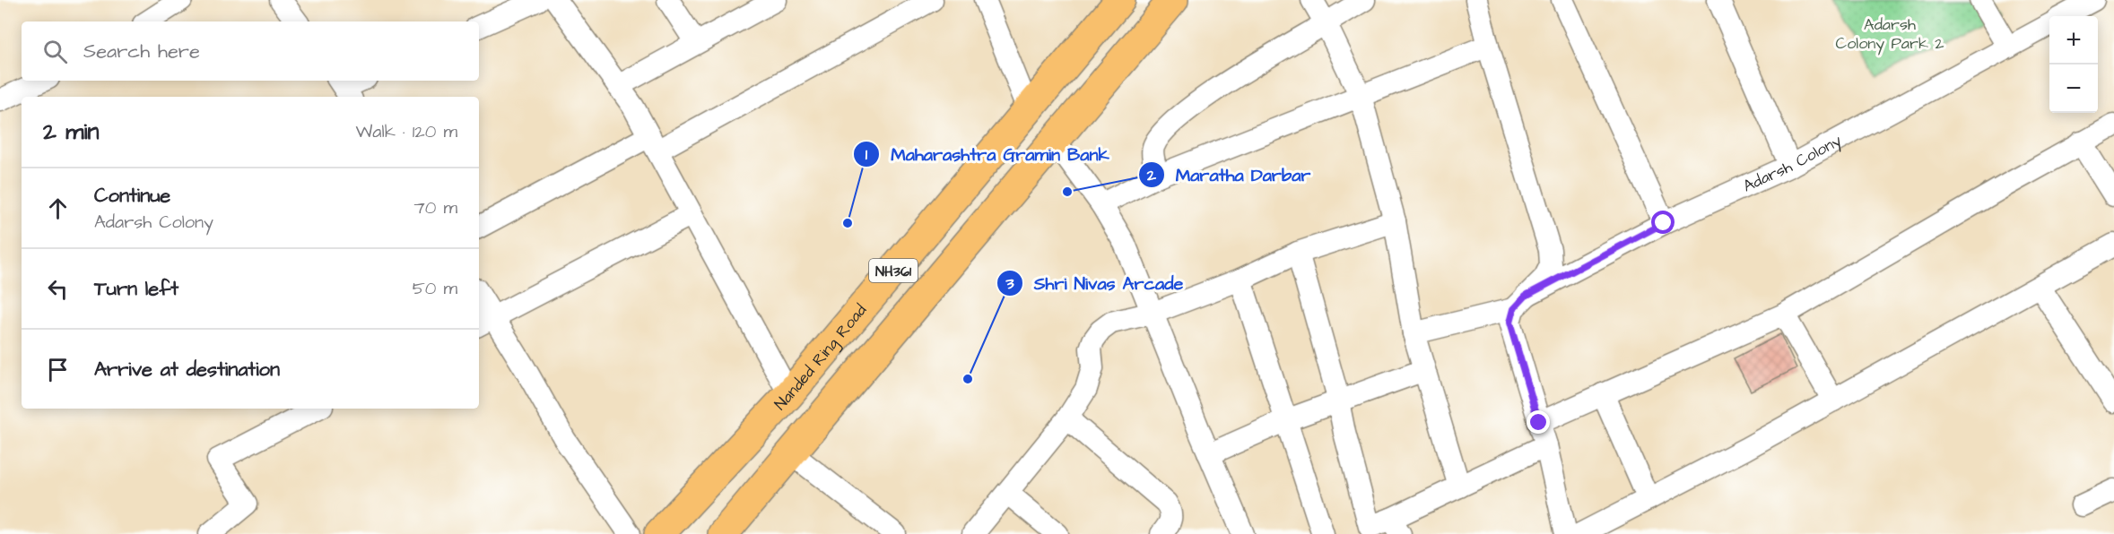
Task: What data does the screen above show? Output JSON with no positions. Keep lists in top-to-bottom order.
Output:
{
  "streets": {
    "highway": ["NH361", "Nanded Ring Road"],
    "street": ["Adarsh Colony"]
  },
  "parks": ["Adarsh Colony Park 2"],
  "places": ["Maratha Darbar", "Maharashtra Gramin Bank", "Shri Nivas Arcade"],
  "page": {
    "map_buttons": ["+", "−"],
    "search": "Search here",
    "heading": ["2 min", "Walk · 120 m"],
    "list": [
      ["Continue", "Adarsh Colony", "70 m"],
      ["Turn left", "50 m"],
      "Arrive at destination"
    ]
  }
}
